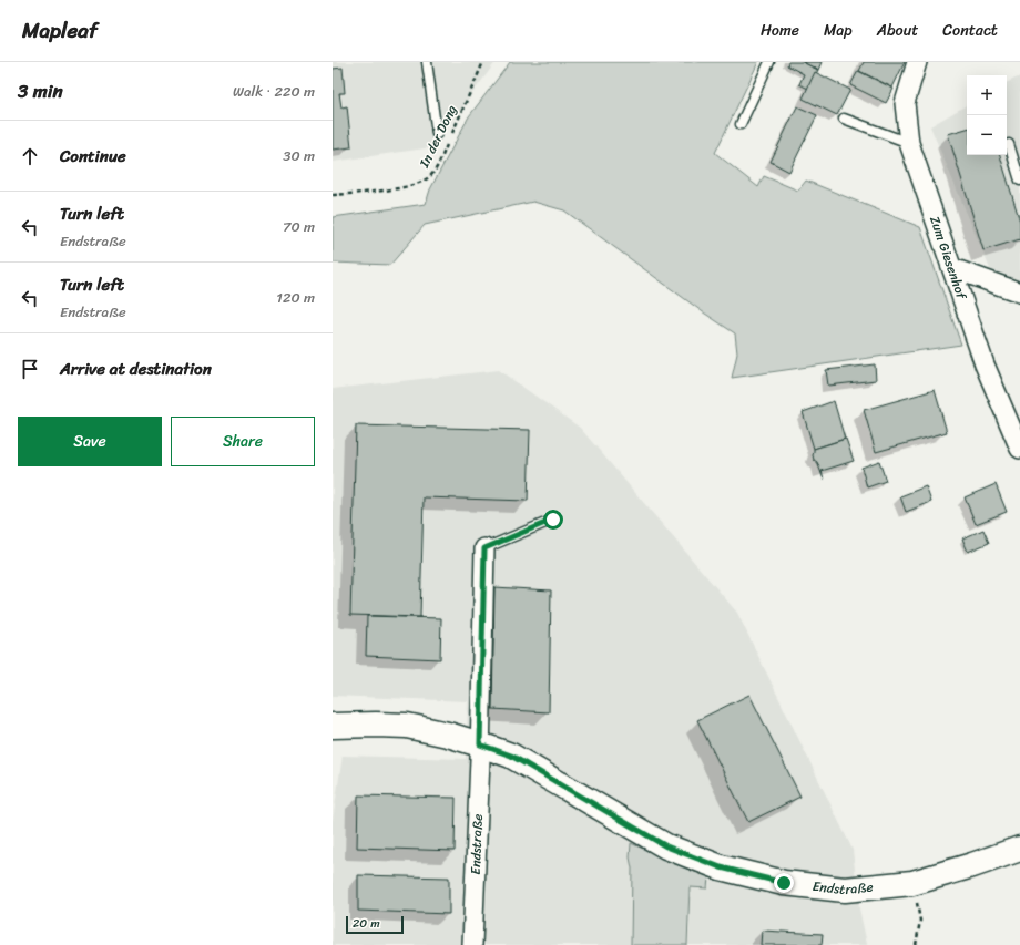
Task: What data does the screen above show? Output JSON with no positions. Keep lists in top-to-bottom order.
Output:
{
  "streets": {
    "street": ["Zum Giesenhof", "Endstraße"],
    "path": ["In der Dong"]
  },
  "scale_bar": "20 m",
  "page": {
    "header": "Mapleaf",
    "nav": [
      "Home",
      "Map",
      "About",
      "Contact"
    ],
    "heading": ["3 min", "Walk · 220 m"],
    "map_buttons": ["+", "−"],
    "list": [
      ["Continue", "30 m"],
      ["Turn left", "Endstraße", "70 m"],
      ["Turn left", "Endstraße", "120 m"],
      "Arrive at destination"
    ],
    "buttons": ["Save", "Share"],
    "scale": "20 m"
  }
}
